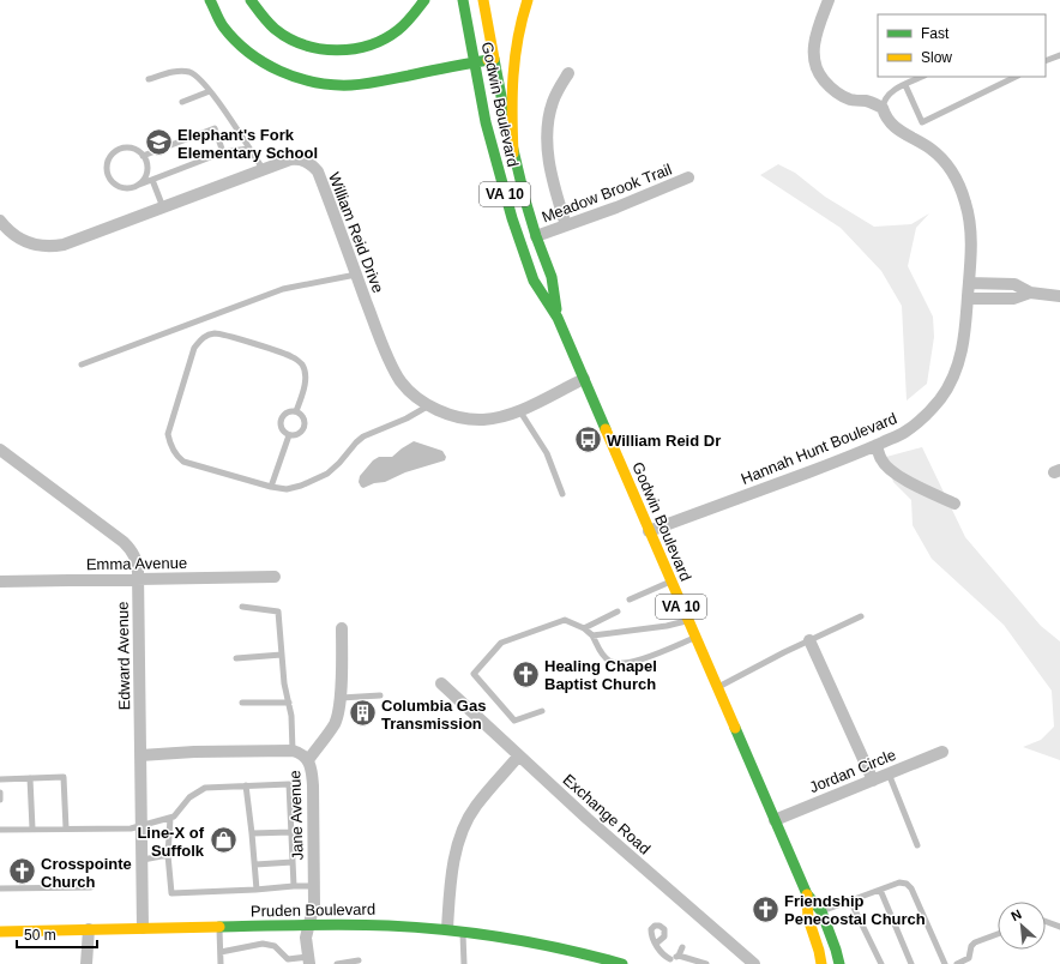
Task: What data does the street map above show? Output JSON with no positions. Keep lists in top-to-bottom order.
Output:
{
  "streets": {
    "main road": ["Godwin Boulevard", "VA 10", "Pruden Boulevard"],
    "street": [
      "Meadow Brook Trail",
      "William Reid Drive",
      "Hannah Hunt Boulevard",
      "Emma Avenue",
      "Edward Avenue",
      "Jordan Circle",
      "Exchange Road",
      "Jane Avenue"
    ]
  },
  "crossings": [
    ["Godwin Boulevard", "Meadow Brook Trail"],
    ["Godwin Boulevard", "VA 10"],
    ["Godwin Boulevard", "William Reid Drive"],
    ["Godwin Boulevard", "Hannah Hunt Boulevard"],
    ["Godwin Boulevard", "Jordan Circle"],
    ["Emma Avenue", "Edward Avenue"],
    ["Edward Avenue", "Pruden Boulevard"],
    ["Jane Avenue", "Pruden Boulevard"]
  ],
  "places": {
    "school or university": ["Elephant's Fork Elementary School"],
    "bus stop": ["William Reid Dr"],
    "church": ["Healing Chapel Baptist Church", "Crosspointe Church", "Friendship Penecostal Church"],
    "building": ["Columbia Gas Transmission"],
    "shop": ["Line-X of Suffolk"]
  },
  "legend": ["Fast", "Slow"],
  "scale_bar": "50 m",
  "north": "top left"
}
